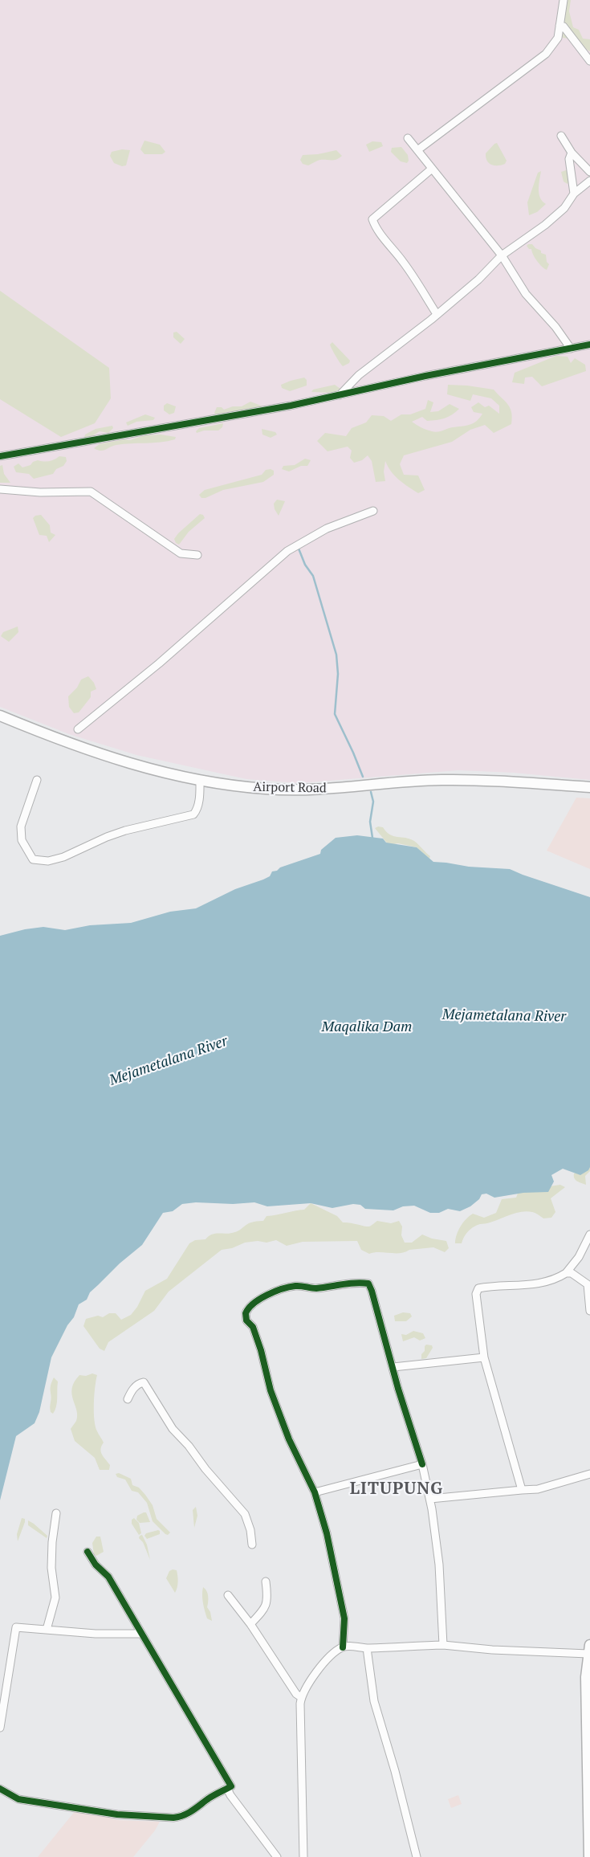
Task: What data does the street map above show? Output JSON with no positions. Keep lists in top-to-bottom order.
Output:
{
  "streets": {
    "main road": ["Airport Road"]
  },
  "districts": ["LITUPUNG"],
  "water": ["Mejametalana River", "Maqalika Dam"]
}
